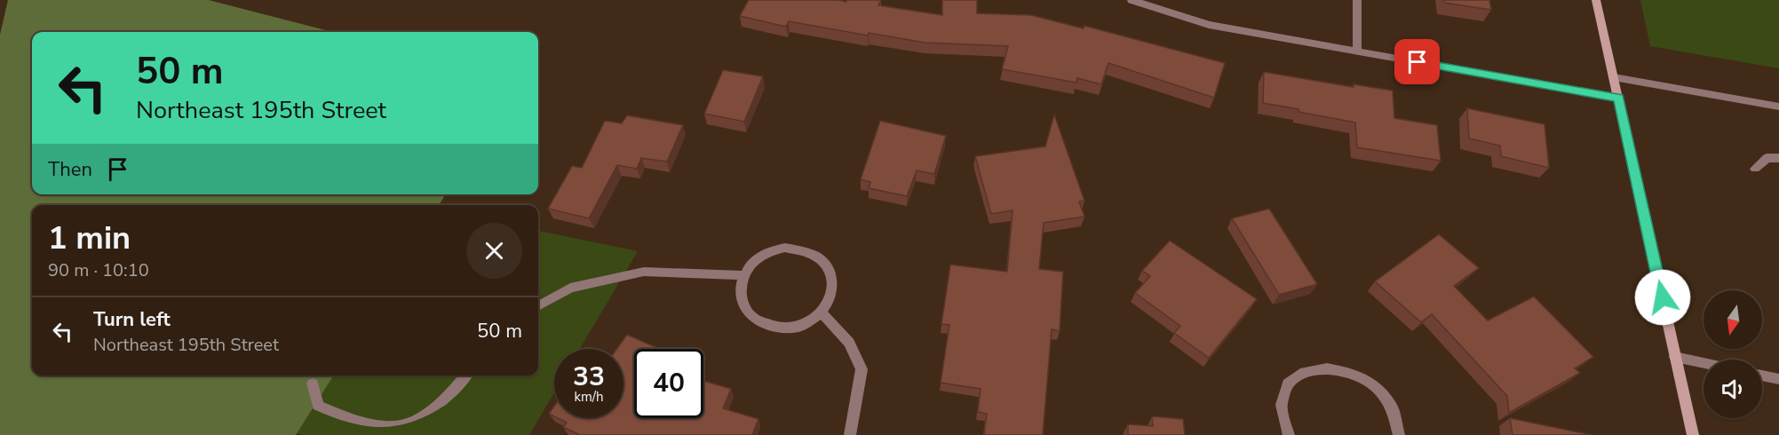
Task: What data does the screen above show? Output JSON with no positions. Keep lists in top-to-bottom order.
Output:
{
  "north": "bottom",
  "page": {
    "turn": ["50 m", "Northeast 195th Street"],
    "then": "Then",
    "heading": ["1 min", "90 m · 10:10"],
    "list": [
      {
        "name": "Turn left",
        "note": "Northeast 195th Street",
        "value": "50 m"
      }
    ],
    "speed": "33 km/h",
    "limit": "40"
  }
}
